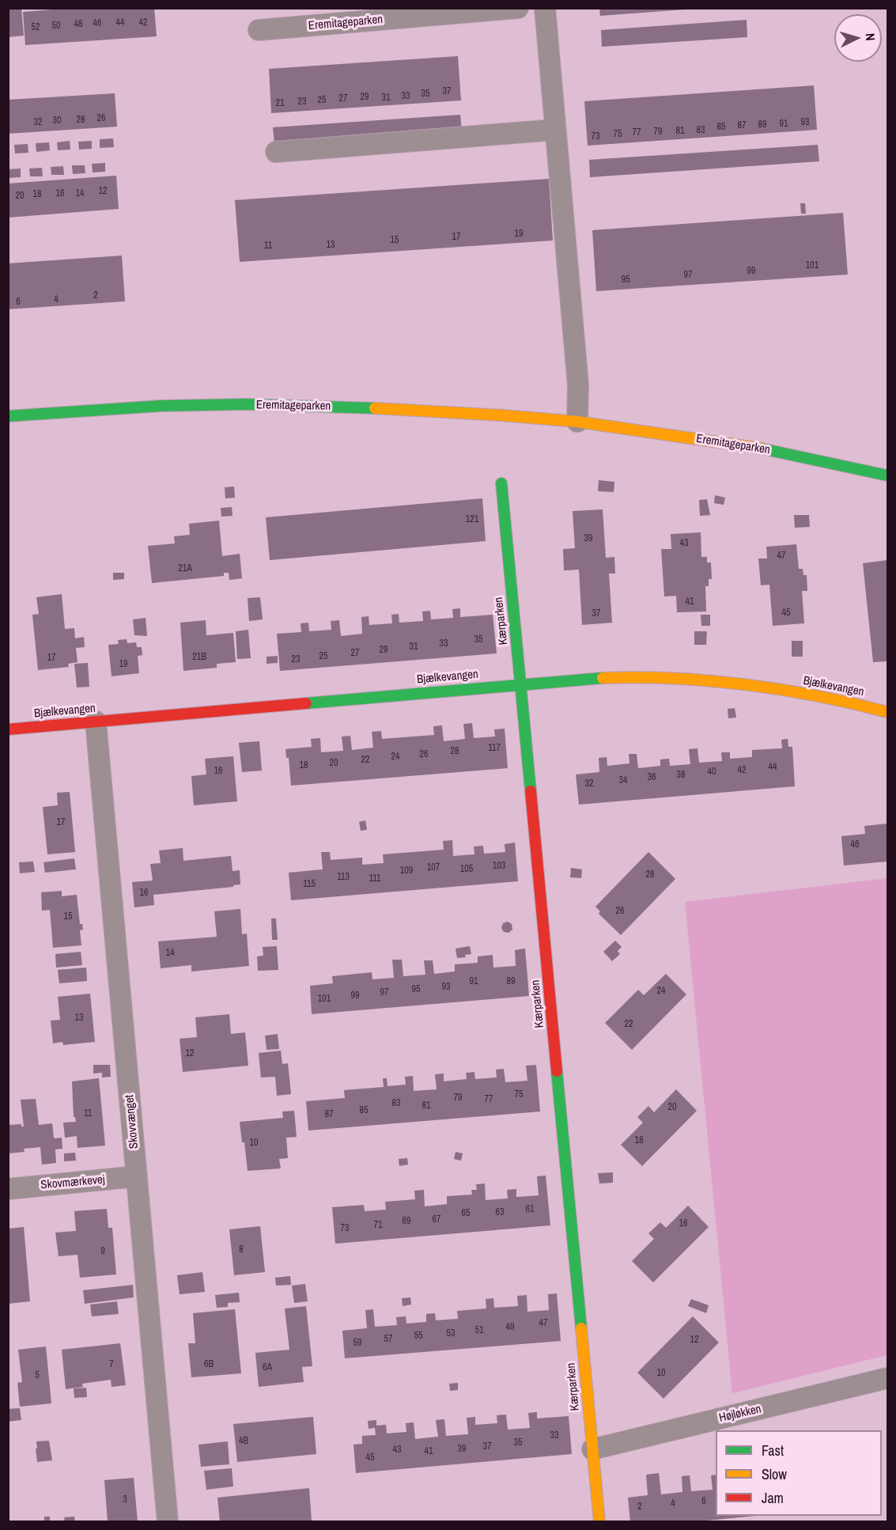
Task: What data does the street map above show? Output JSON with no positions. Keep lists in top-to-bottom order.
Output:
{
  "streets": {
    "street": [
      "Eremitageparken",
      "Kærparken",
      "Bjælkevangen",
      "Skovvænget",
      "Skovmærkevej",
      "Højløkken"
    ]
  },
  "crossings": [
    ["Kærparken", "Bjælkevangen"],
    ["Kærparken", "Højløkken"],
    ["Bjælkevangen", "Skovvænget"],
    ["Skovvænget", "Skovmærkevej"]
  ],
  "house_numbers": [
    "44",
    "42",
    "46",
    "48",
    "50",
    "52",
    "37",
    "35",
    "33",
    "29",
    "31",
    "27",
    "25",
    "23",
    "21",
    "26",
    "28",
    "30",
    "32",
    "93",
    "91",
    "89",
    "87",
    "85",
    "83",
    "81",
    "79",
    "77",
    "75",
    "73",
    "12",
    "16",
    "14",
    "18",
    "20",
    "19",
    "17",
    "15",
    "13",
    "11",
    "101",
    "99",
    "97",
    "95",
    "2",
    "4",
    "6",
    "121",
    "39",
    "43",
    "47",
    "21A",
    "41",
    "45",
    "37",
    "35",
    "33",
    "31",
    "29",
    "27",
    "25",
    "21B",
    "17",
    "23",
    "19",
    "117",
    "28",
    "26",
    "24",
    "22",
    "20",
    "18",
    "44",
    "42",
    "16",
    "40",
    "38",
    "36",
    "34",
    "32",
    "17",
    "46",
    "103",
    "107",
    "105",
    "109",
    "28",
    "113",
    "111",
    "115",
    "16",
    "26",
    "15",
    "14",
    "91",
    "89",
    "93",
    "95",
    "24",
    "97",
    "99",
    "101",
    "13",
    "22",
    "12",
    "75",
    "79",
    "77",
    "83",
    "81",
    "20",
    "85",
    "11",
    "87",
    "18",
    "10",
    "61",
    "63",
    "65",
    "67",
    "69",
    "16",
    "71",
    "73",
    "8",
    "9",
    "47",
    "49",
    "51",
    "53",
    "55",
    "57",
    "12",
    "59",
    "7",
    "6B",
    "6A",
    "10",
    "5",
    "33",
    "4B",
    "35",
    "37",
    "39",
    "43",
    "41",
    "45",
    "3",
    "6",
    "4",
    "2"
  ],
  "legend": ["Fast", "Slow", "Jam"],
  "north": "right"
}
